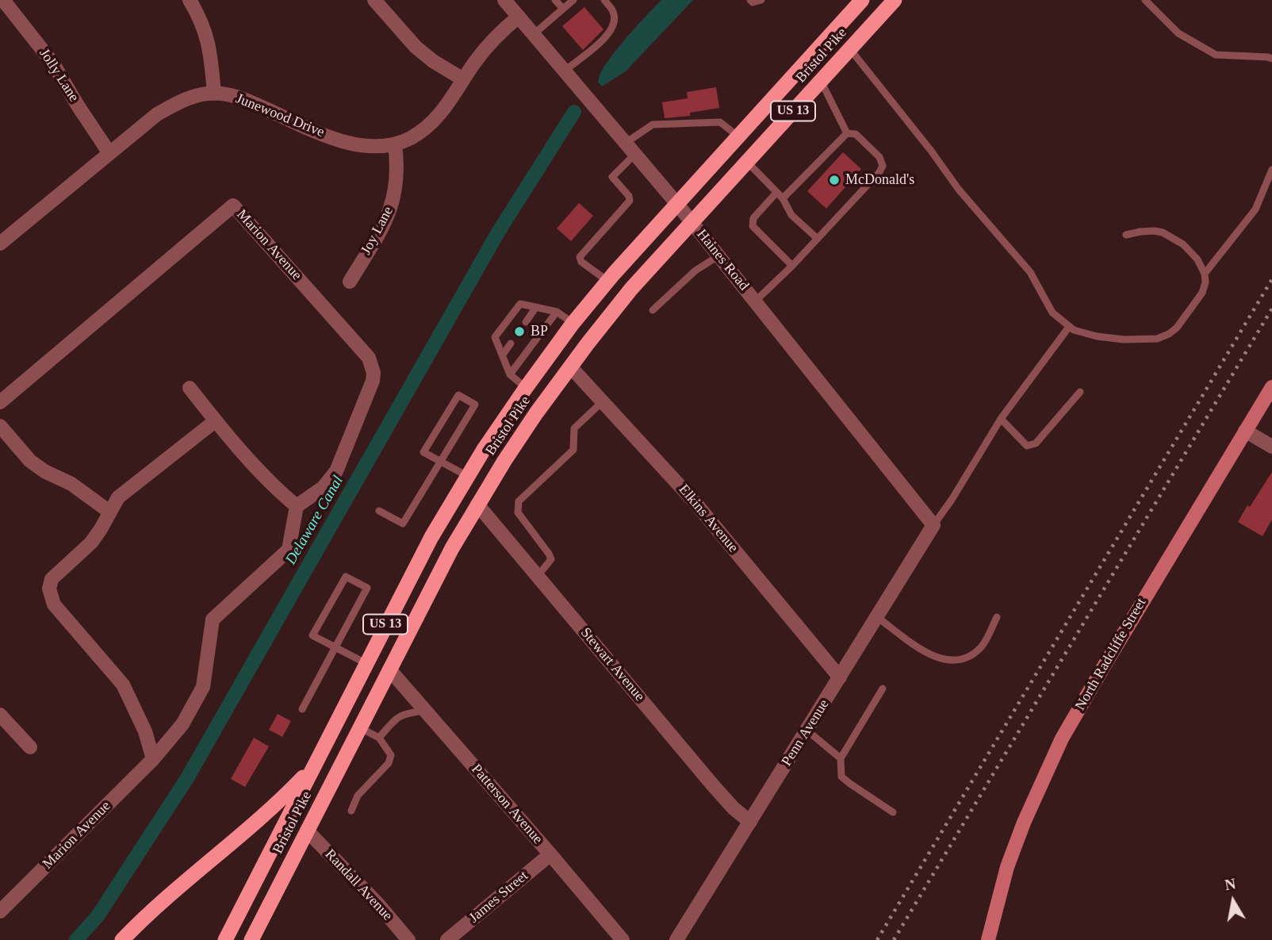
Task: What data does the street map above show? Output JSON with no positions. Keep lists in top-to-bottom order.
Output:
{
  "streets": {
    "highway": ["Bristol Pike", "US 13"],
    "main road": ["North Radcliffe Street"],
    "street": [
      "Jolly Lane",
      "Junewood Drive",
      "Joy Lane",
      "Marion Avenue",
      "Haines Road",
      "Elkins Avenue",
      "Stewart Avenue",
      "Penn Avenue",
      "Patterson Avenue",
      "Randall Avenue",
      "James Street"
    ]
  },
  "crossings": [
    ["Bristol Pike", "Haines Road"],
    ["Bristol Pike", "Elkins Avenue"],
    ["Bristol Pike", "Stewart Avenue"],
    ["Bristol Pike", "Patterson Avenue"],
    ["Bristol Pike", "Randall Avenue"],
    ["Jolly Lane", "Junewood Drive"],
    ["Junewood Drive", "Joy Lane"],
    ["Junewood Drive", "Haines Road"],
    ["Haines Road", "Penn Avenue"],
    ["Elkins Avenue", "Penn Avenue"],
    ["Stewart Avenue", "Penn Avenue"],
    ["Patterson Avenue", "James Street"]
  ],
  "water": ["Delaware Canal"],
  "places": ["McDonald's", "BP"],
  "north": "top"
}
